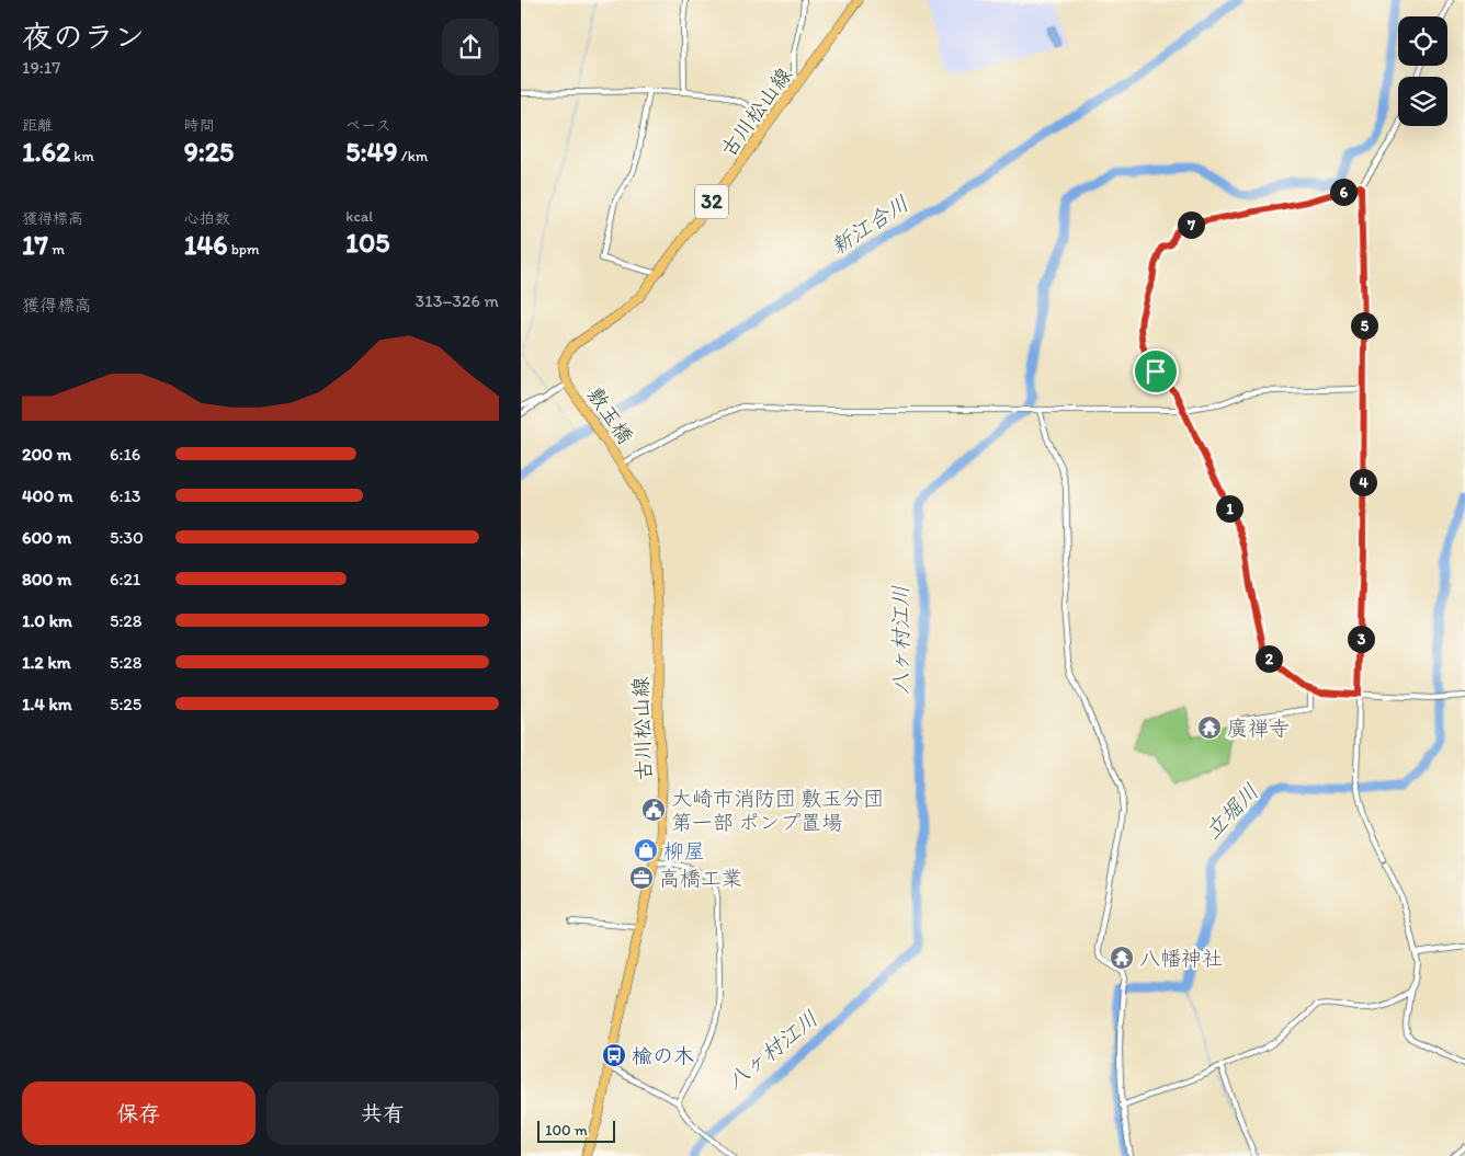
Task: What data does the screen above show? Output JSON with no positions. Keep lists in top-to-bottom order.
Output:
{
  "streets": {
    "main road": ["古川松山線", "32", "敷玉橋"]
  },
  "crossings": [
    ["古川松山線", "敷玉橋"]
  ],
  "water": ["新江合川", "八ヶ村江川", "立堀川"],
  "places": {
    "temple": ["廣禅寺", "八幡神社"],
    "public building": ["大崎市消防団 敷玉分団 第一部 ポンプ置場"],
    "shop": ["柳屋"],
    "office": ["高橋工業"],
    "bus stop": ["楡の木"]
  },
  "scale_bar": "100 m",
  "page": {
    "heading": ["夜のラン", "19:17"],
    "stats": [
      ["距離", "1.62 km"],
      ["時間", "9:25"],
      ["ペース", "5:49 /km"],
      ["獲得標高", "17 m"],
      ["心拍数", "146 bpm"],
      ["kcal", "105"]
    ],
    "pins": [
      "6",
      "7",
      "5",
      "4",
      "1",
      "3",
      "2"
    ],
    "chart": ["獲得標高", "313–326 m"],
    "list": [
      {
        "name": "200 m",
        "note": "6:16"
      },
      {
        "name": "400 m",
        "note": "6:13"
      },
      {
        "name": "600 m",
        "note": "5:30"
      },
      {
        "name": "800 m",
        "note": "6:21"
      },
      {
        "name": "1.0 km",
        "note": "5:28"
      },
      {
        "name": "1.2 km",
        "note": "5:28"
      },
      {
        "name": "1.4 km",
        "note": "5:25"
      }
    ],
    "buttons": ["保存", "共有"],
    "scale": "100 m"
  }
}
